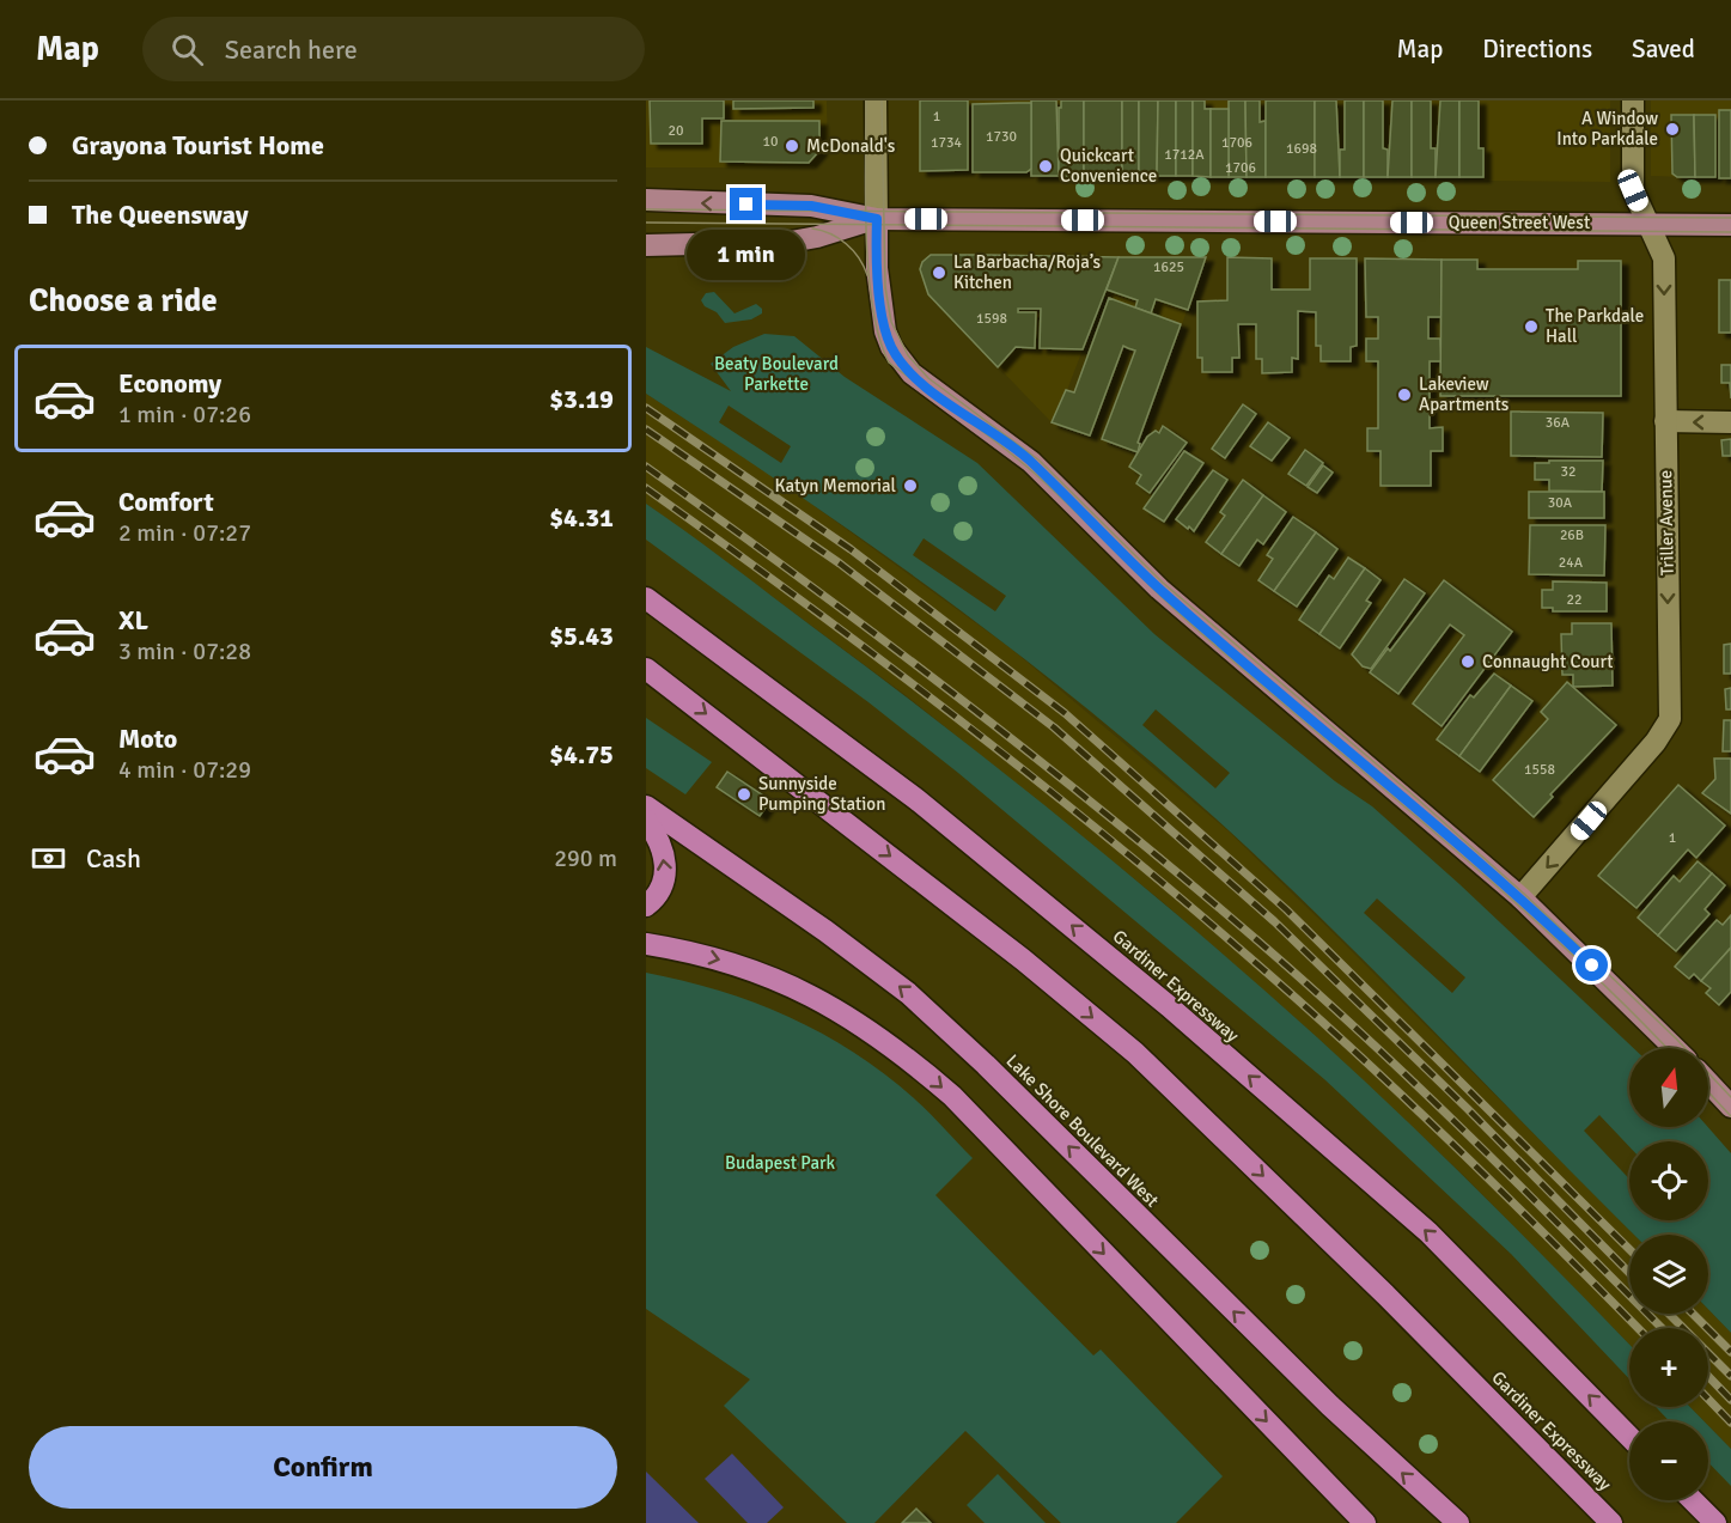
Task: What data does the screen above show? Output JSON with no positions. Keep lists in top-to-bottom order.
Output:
{
  "streets": {
    "highway": ["Gardiner Expressway", "Lake Shore Boulevard West"],
    "main road": ["Queen Street West"],
    "street": ["Triller Avenue"]
  },
  "crossings": [
    ["Queen Street West", "Triller Avenue"]
  ],
  "one_way": ["Triller Avenue"],
  "parks": ["Beaty Boulevard Parkette", "Budapest Park"],
  "places": [
    "A Window Into Parkdale",
    "McDonald's",
    "Quickcart Convenience",
    "La Barbacha/Roja’s Kitchen",
    "The Parkdale Hall",
    "Lakeview Apartments",
    "Katyn Memorial",
    "Connaught Court",
    "Sunnyside Pumping Station"
  ],
  "house_numbers": [
    "1",
    "20",
    "1730",
    "10",
    "1734",
    "1706",
    "1698",
    "1712A",
    "1706",
    "1625",
    "1598",
    "36A",
    "32",
    "30A",
    "26B",
    "24A",
    "22",
    "1558",
    "1"
  ],
  "north": "top",
  "page": {
    "header": "Map",
    "search": "Search here",
    "nav": ["Map", "Directions", "Saved"],
    "banner": ["Grayona Tourist Home", "The Queensway"],
    "bubble": "1 min",
    "heading": "Choose a ride",
    "list": [
      {
        "name": "Economy",
        "note": "1 min · 07:26",
        "value": "$3.19"
      },
      {
        "name": "Comfort",
        "note": "2 min · 07:27",
        "value": "$4.31"
      },
      {
        "name": "XL",
        "note": "3 min · 07:28",
        "value": "$5.43"
      },
      {
        "name": "Moto",
        "note": "4 min · 07:29",
        "value": "$4.75"
      }
    ],
    "pay": ["Cash", "290 m"],
    "map_buttons": ["+", "−"],
    "buttons": "Confirm"
  }
}
